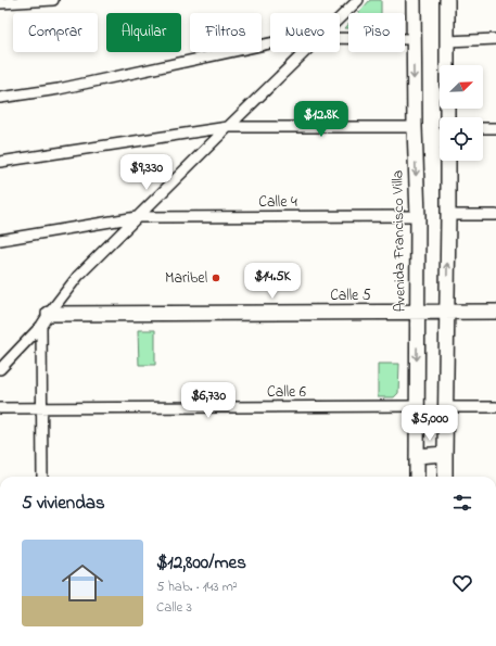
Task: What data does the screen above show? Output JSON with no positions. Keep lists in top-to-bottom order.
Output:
{
  "streets": {
    "main road": ["Avenida Francisco Villa", "Calle 5"],
    "street": ["Calle 4", "Calle 6"]
  },
  "crossings": [
    ["Calle 4", "Avenida Francisco Villa"],
    ["Avenida Francisco Villa", "Calle 5"],
    ["Avenida Francisco Villa", "Calle 6"]
  ],
  "places": ["Maribel"],
  "north": "top right",
  "page": {
    "chip": [
      "Comprar",
      "Alquilar",
      "Filtros",
      "Nuevo",
      "Piso"
    ],
    "price": [
      "$12.8K",
      "$9,330",
      "$14.5K",
      "$6,730",
      "$5,000"
    ],
    "heading": "5 viviendas",
    "list": [
      {
        "name": "$12,800/mes",
        "note": "5 hab. · 143 m² · Calle 3"
      }
    ]
  }
}
